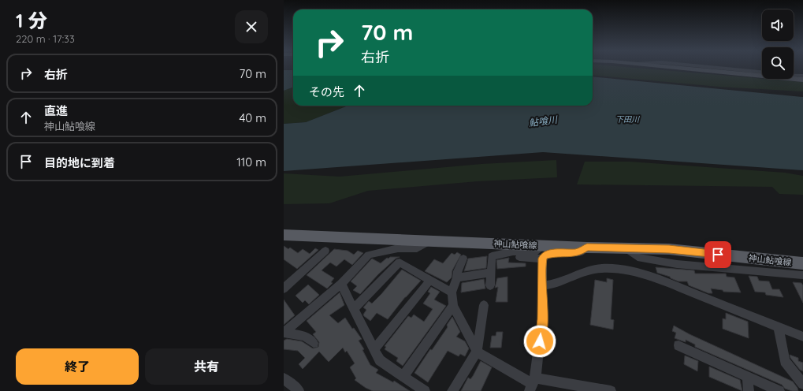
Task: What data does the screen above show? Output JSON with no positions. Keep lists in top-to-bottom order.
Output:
{
  "streets": {
    "main road": ["神山鮎喰線"]
  },
  "water": ["下田川", "鮎喰川"],
  "page": {
    "heading": ["1 分", "220 m · 17:33"],
    "turn": ["70 m", "右折"],
    "list": [
      {
        "name": "右折",
        "value": "70 m"
      },
      {
        "name": "直進",
        "note": "神山鮎喰線",
        "value": "40 m"
      },
      {
        "name": "目的地に到着",
        "value": "110 m"
      }
    ],
    "then": "その先",
    "buttons": ["終了", "共有"]
  }
}
